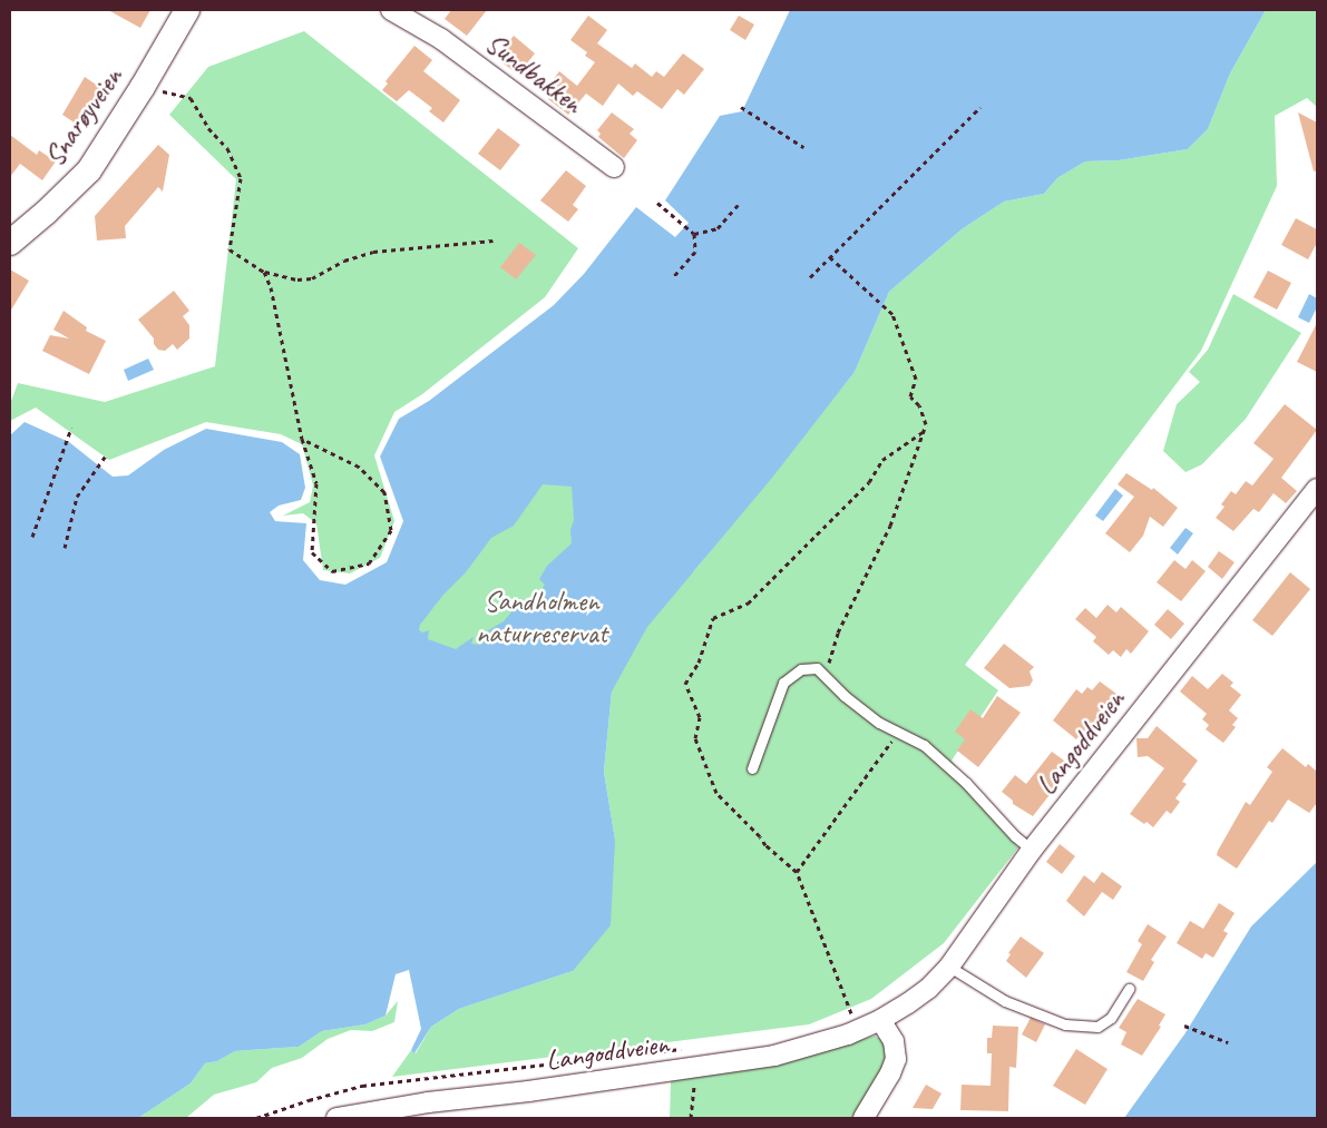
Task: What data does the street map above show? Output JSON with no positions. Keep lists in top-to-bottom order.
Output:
{
  "streets": {
    "street": ["Sundbakken", "Snarøyveien", "Langoddveien"]
  },
  "parks": ["Sandholmen naturreservat"]
}
